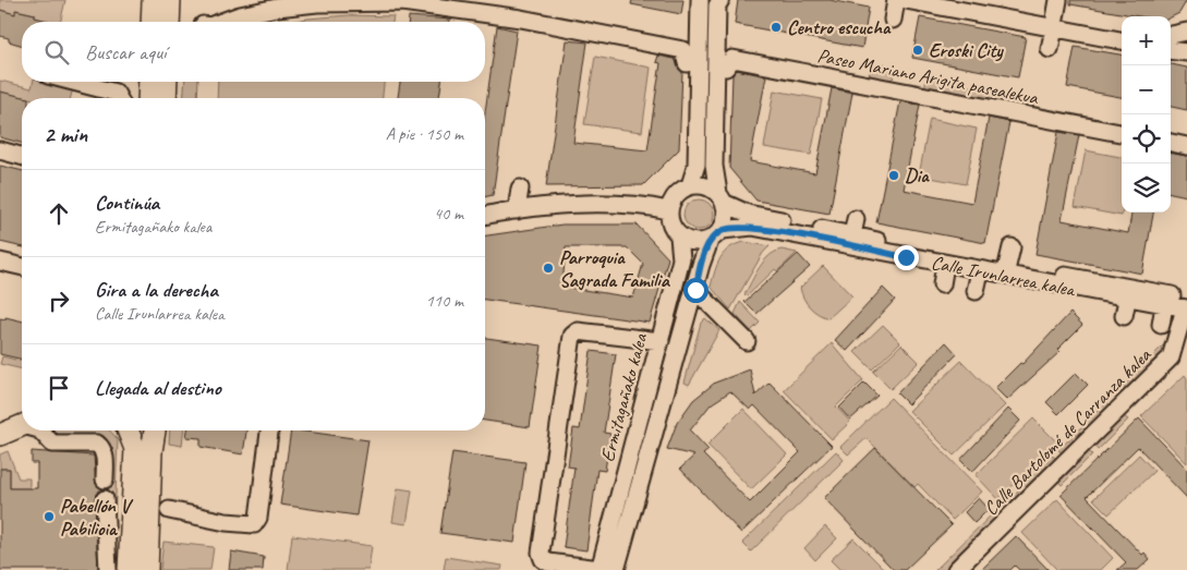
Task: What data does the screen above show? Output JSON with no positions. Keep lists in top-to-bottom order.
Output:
{
  "streets": {
    "street": [
      "Paseo Mariano Arigita pasealekua",
      "Calle Irunlarrea kalea",
      "Ermitagañako kalea",
      "Calle Bartolomé de Carranza kalea"
    ]
  },
  "crossings": [
    ["Calle Irunlarrea kalea", "Ermitagañako kalea"],
    ["Calle Irunlarrea kalea", "Calle Bartolomé de Carranza kalea"]
  ],
  "places": [
    "Centro escucha",
    "Eroski City",
    "Dia",
    "Parroquia Sagrada Familia",
    "Pabellón V Pabilioia"
  ],
  "page": {
    "map_buttons": ["+", "−"],
    "search": "Buscar aquí",
    "heading": ["2 min", "A pie · 150 m"],
    "list": [
      ["Continúa", "Ermitagañako kalea", "40 m"],
      ["Gira a la derecha", "Calle Irunlarrea kalea", "110 m"],
      "Llegada al destino"
    ]
  }
}
